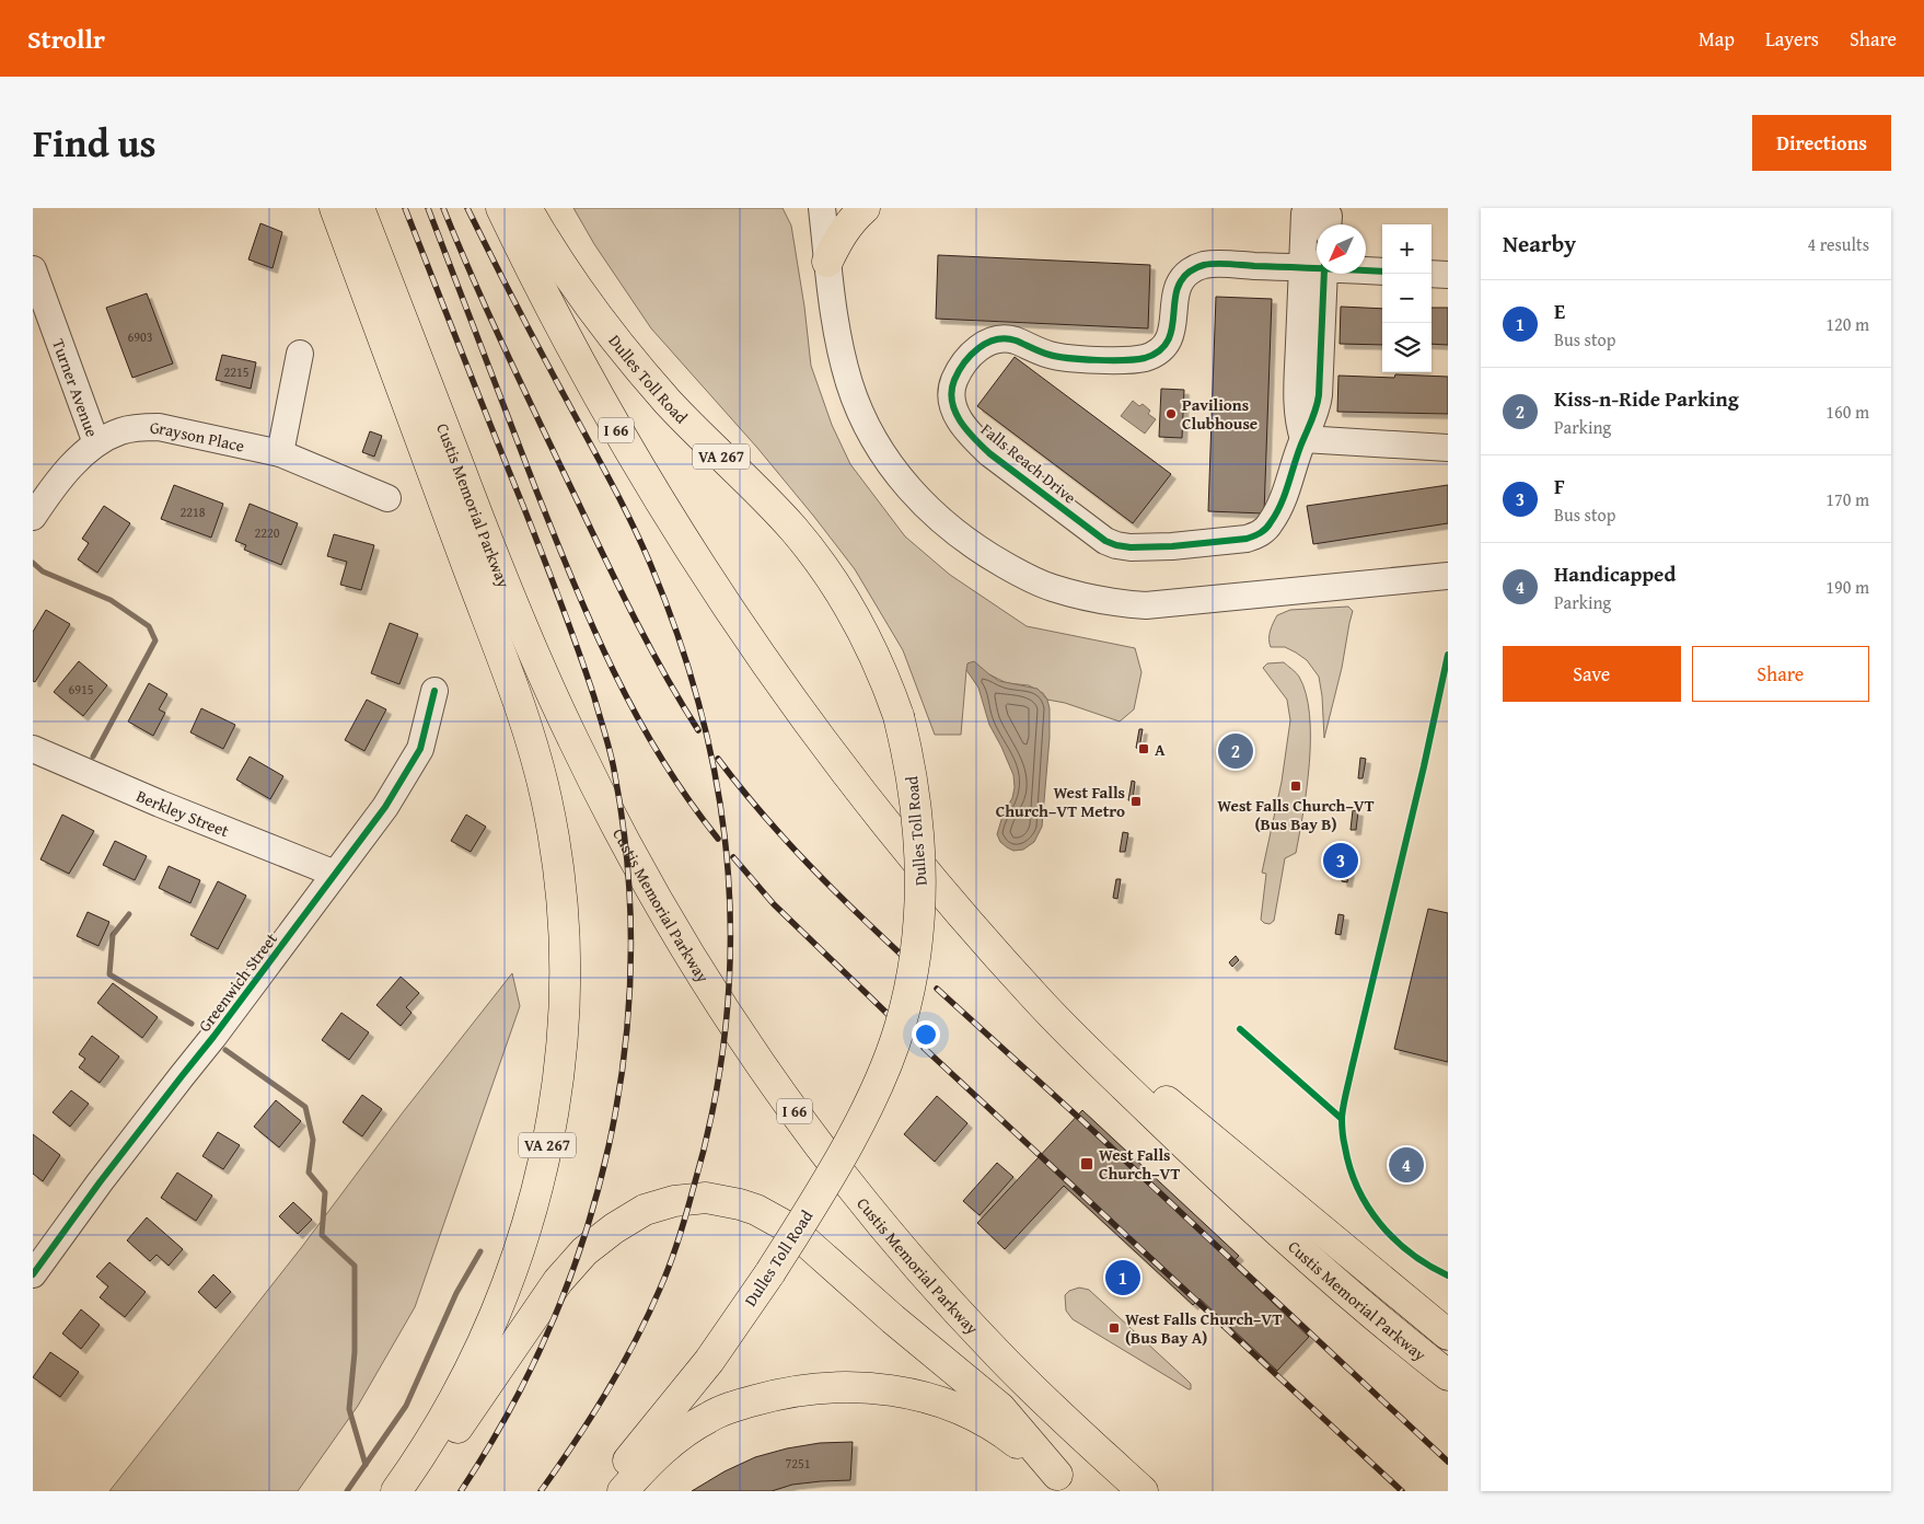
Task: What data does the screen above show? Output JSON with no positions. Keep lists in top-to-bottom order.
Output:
{
  "streets": {
    "main road": [
      "Dulles Toll Road",
      "I 66",
      "VA 267",
      "Custis Memorial Parkway"
    ],
    "street": [
      "Turner Avenue",
      "Grayson Place",
      "Falls Reach Drive",
      "Berkley Street",
      "Greenwich Street"
    ]
  },
  "crossings": [
    ["Turner Avenue", "Grayson Place"],
    ["Berkley Street", "Greenwich Street"]
  ],
  "places": {
    "other": ["Pavilions Clubhouse"],
    "transit": [
      "A",
      "West Falls Church–VT (Bus Bay B)",
      "West Falls Church–VT Metro",
      "West Falls Church–VT",
      "West Falls Church–VT (Bus Bay A)"
    ]
  },
  "house_numbers": [
    "6903",
    "2215",
    "2218",
    "2220",
    "6915",
    "7251"
  ],
  "north": "bottom left",
  "page": {
    "header": "Strollr",
    "nav": ["Map", "Layers", "Share"],
    "title": "Find us",
    "buttons": [
      "Directions",
      ["Save", "Share"]
    ],
    "heading": ["Nearby", "4 results"],
    "map_buttons": ["+", "−"],
    "list": [
      {
        "mark": "1",
        "name": "E",
        "note": "Bus stop",
        "value": "120 m"
      },
      {
        "mark": "2",
        "name": "Kiss-n-Ride Parking",
        "note": "Parking",
        "value": "160 m"
      },
      {
        "mark": "3",
        "name": "F",
        "note": "Bus stop",
        "value": "170 m"
      },
      {
        "mark": "4",
        "name": "Handicapped",
        "note": "Parking",
        "value": "190 m"
      }
    ],
    "pins": [
      "2",
      "3",
      "4",
      "1"
    ]
  }
}
